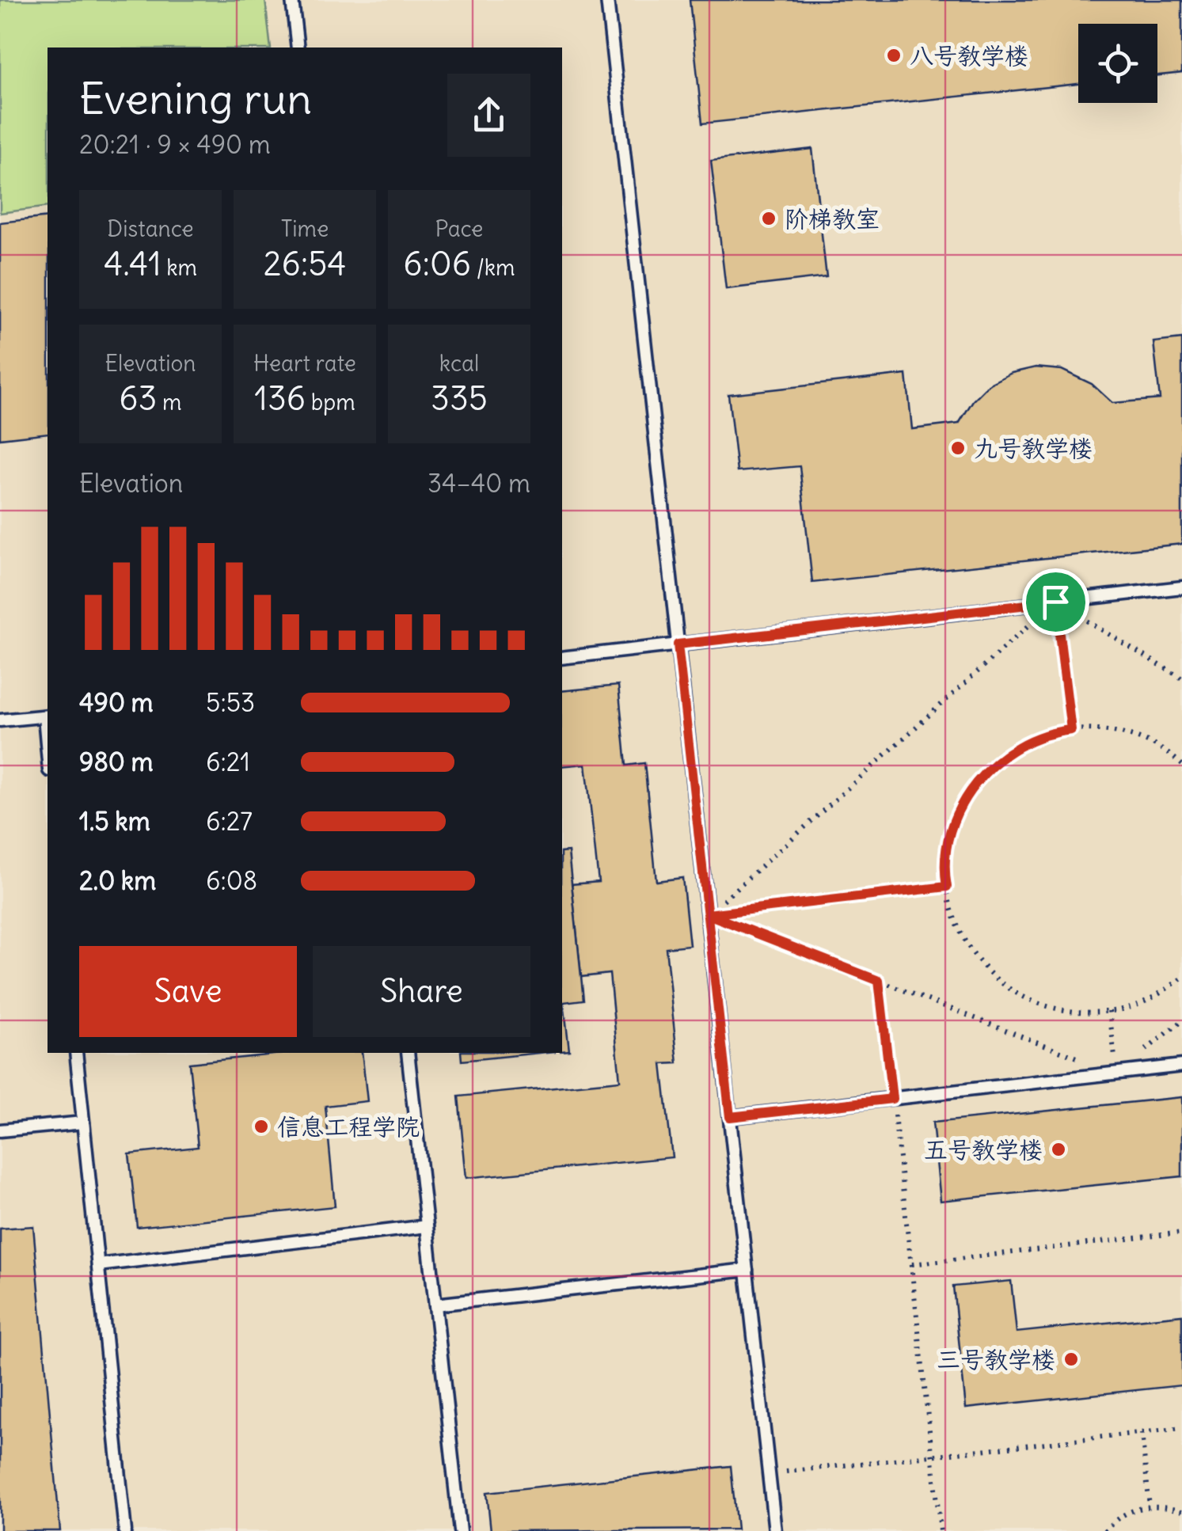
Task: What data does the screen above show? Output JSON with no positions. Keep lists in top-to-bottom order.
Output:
{
  "places": [
    "八号教学楼",
    "阶梯教室",
    "九号教学楼",
    "信息工程学院",
    "五号教学楼",
    "三号教学楼"
  ],
  "page": {
    "heading": ["Evening run", "20:21 · 9 × 490 m"],
    "stats": [
      ["Distance", "4.41 km"],
      ["Time", "26:54"],
      ["Pace", "6:06 /km"],
      ["Elevation", "63 m"],
      ["Heart rate", "136 bpm"],
      ["kcal", "335"]
    ],
    "chart": ["Elevation", "34–40 m"],
    "list": [
      {
        "name": "490 m",
        "note": "5:53"
      },
      {
        "name": "980 m",
        "note": "6:21"
      },
      {
        "name": "1.5 km",
        "note": "6:27"
      },
      {
        "name": "2.0 km",
        "note": "6:08"
      }
    ],
    "buttons": ["Save", "Share"]
  }
}
